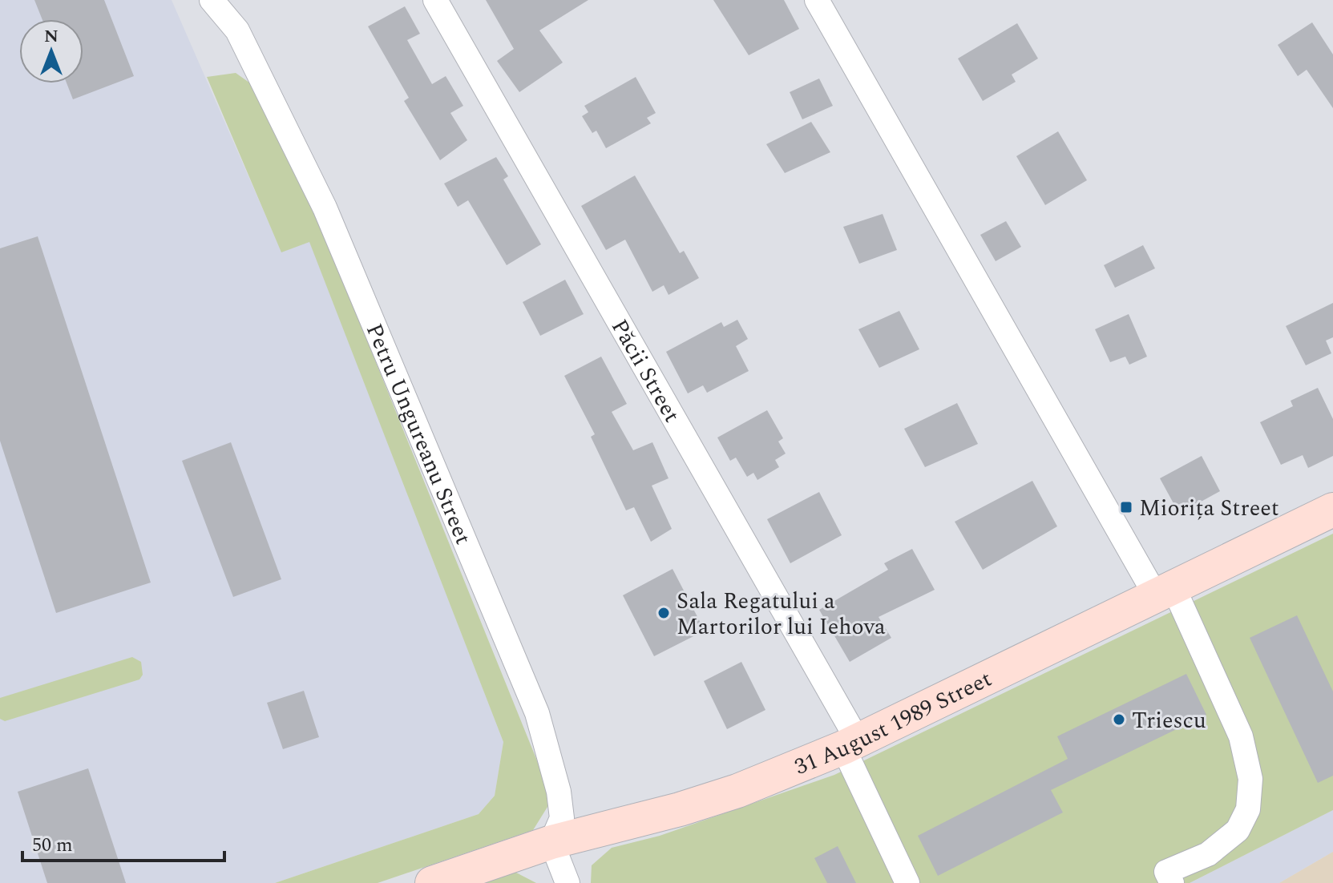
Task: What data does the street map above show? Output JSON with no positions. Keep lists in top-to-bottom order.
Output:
{
  "streets": {
    "street": ["Păcii Street", "Petru Ungureanu Street", "31 August 1989 Street"]
  },
  "crossings": [
    ["Păcii Street", "31 August 1989 Street"],
    ["Petru Ungureanu Street", "31 August 1989 Street"]
  ],
  "places": {
    "transit": ["Miorița Street"],
    "other": ["Sala Regatului a Martorilor lui Iehova", "Triescu"]
  },
  "scale_bar": "50 m",
  "north": "top"
}
